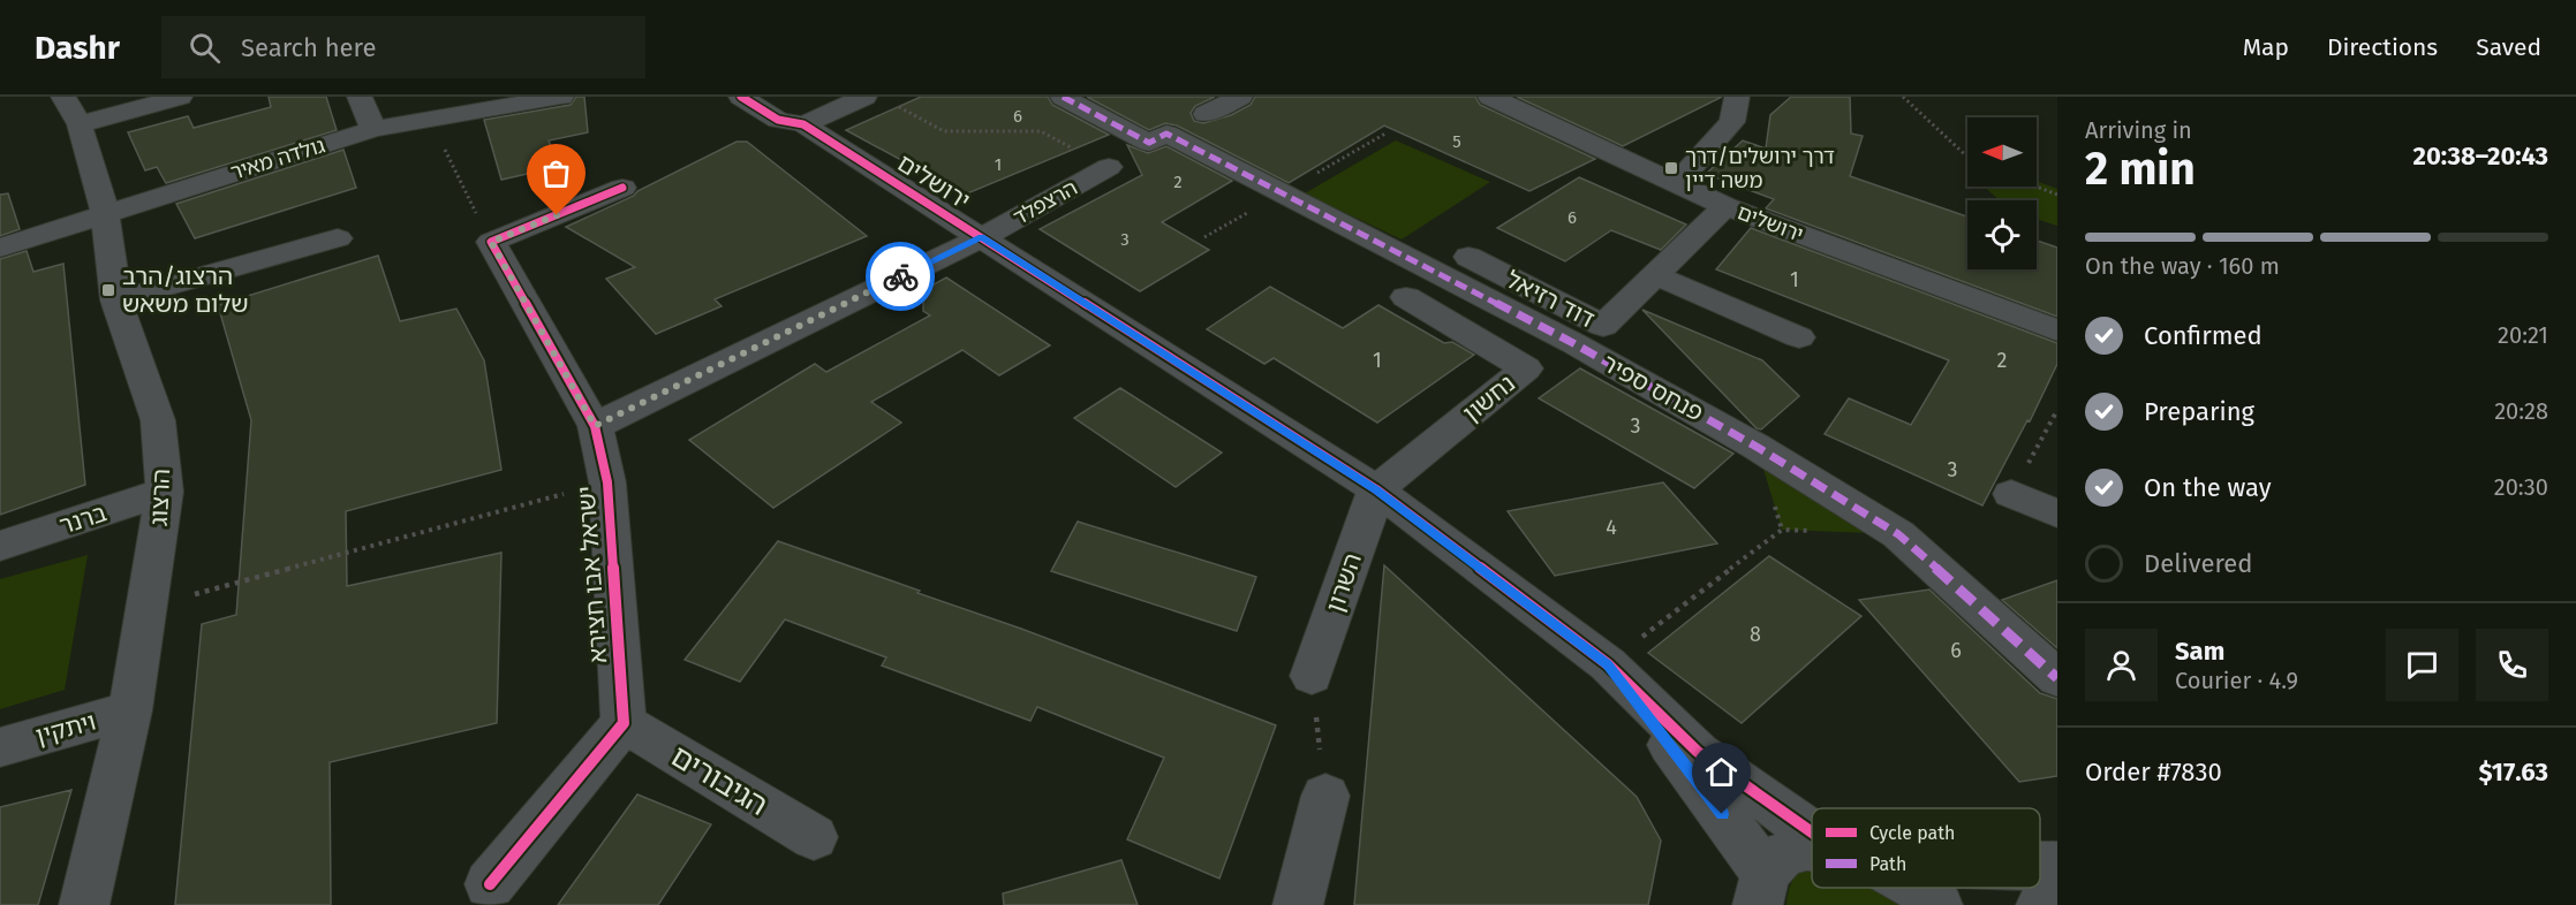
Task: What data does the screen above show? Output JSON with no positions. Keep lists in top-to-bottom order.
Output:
{
  "streets": {
    "street": [
      "גולדה מאיר",
      "ירושלים",
      "הרצפלד",
      "דוד רזיאל",
      "פנחס ספיר",
      "נחשון",
      "הרצוג",
      "ברנר",
      "ישראל אבו חצירא",
      "השרון",
      "ויתקין",
      "הגיבורים"
    ]
  },
  "crossings": [
    ["גולדה מאיר", "הרצוג"],
    ["ירושלים", "הרצפלד"],
    ["ירושלים", "דוד רזיאל"],
    ["ירושלים", "נחשון"],
    ["ירושלים", "השרון"],
    ["נחשון", "השרון"],
    ["הרצוג", "ברנר"],
    ["הרצוג", "ויתקין"],
    ["ישראל אבו חצירא", "הגיבורים"]
  ],
  "places": {
    "transit": ["דרך ירושלים/דרך משה דיין", "הרצוג/הרב שלום משאש"]
  },
  "house_numbers": [
    "6",
    "5",
    "1",
    "2",
    "6",
    "3",
    "1",
    "1",
    "2",
    "3",
    "3",
    "4",
    "8",
    "6"
  ],
  "legend": ["Cycle path", "Path"],
  "north": "left",
  "page": {
    "header": "Dashr",
    "search": "Search here",
    "nav": ["Map", "Directions", "Saved"],
    "heading": ["2 min", "Arriving in", "20:38–20:43"],
    "panel": [
      "Sam",
      "Courier · 4.9",
      "Order #7830",
      "$17.63"
    ],
    "bar": "On the way · 160 m",
    "list": [
      ["Confirmed", "20:21"],
      ["Preparing", "20:28"],
      ["On the way", "20:30"],
      "Delivered"
    ]
  }
}
